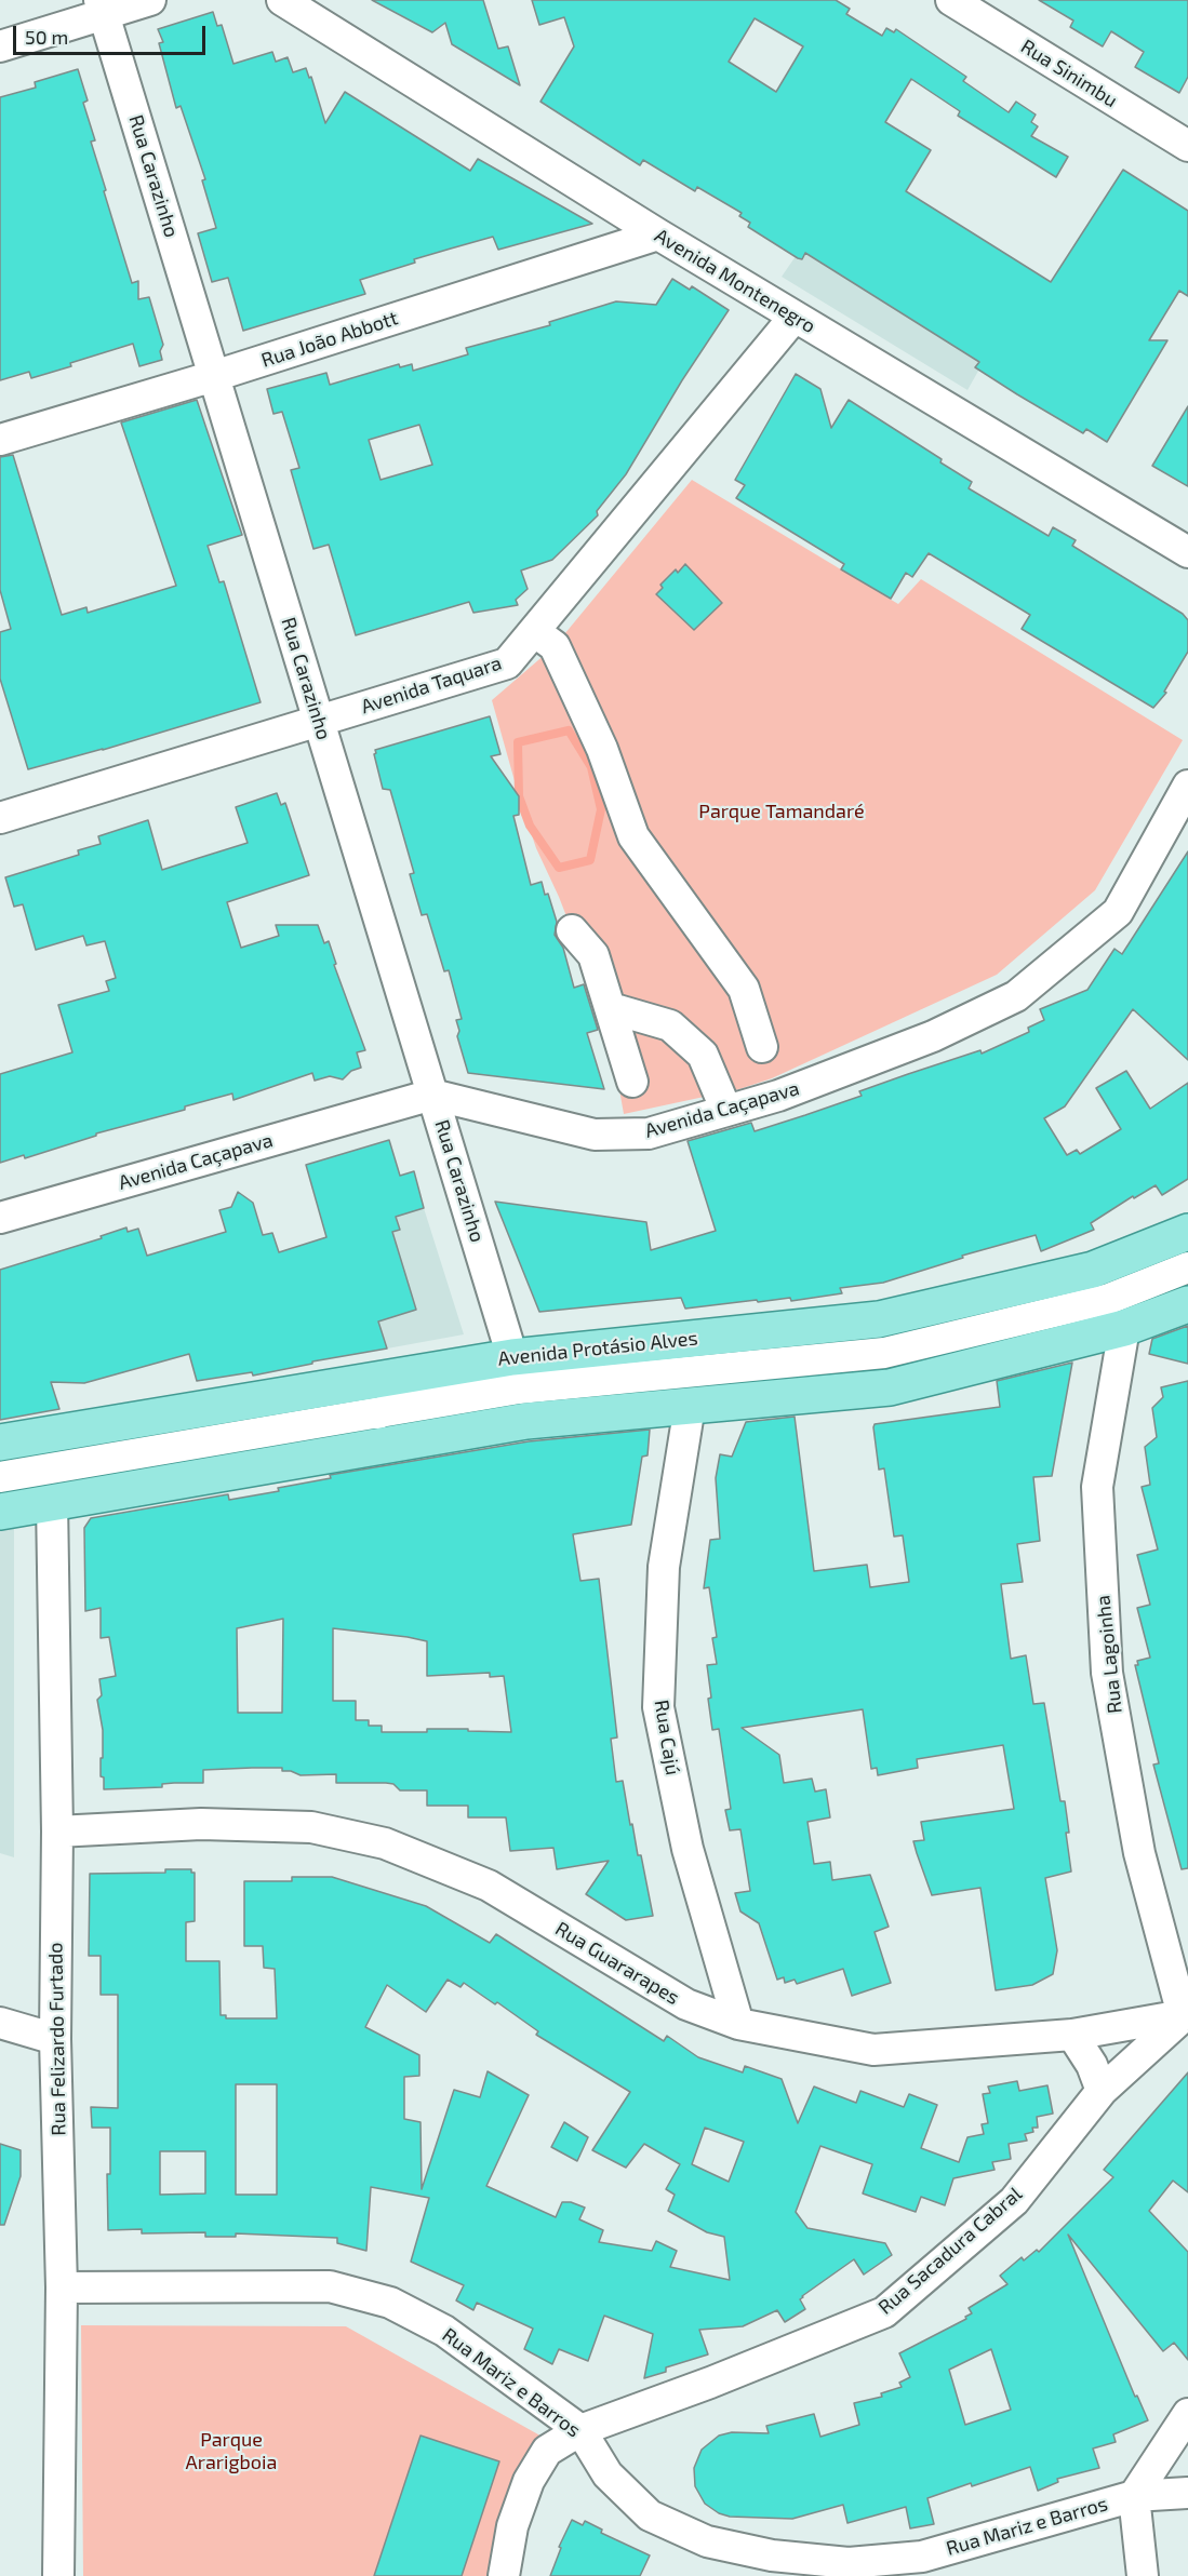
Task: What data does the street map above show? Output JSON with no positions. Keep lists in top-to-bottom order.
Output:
{
  "streets": {
    "main road": ["Avenida Protásio Alves"],
    "street": [
      "Rua Sinimbu",
      "Rua Carazinho",
      "Avenida Montenegro",
      "Rua João Abbott",
      "Avenida Taquara",
      "Avenida Caçapava",
      "Rua Lagoinha",
      "Rua Cajú",
      "Rua Guararapes",
      "Rua Felizardo Furtado",
      "Rua Sacadura Cabral",
      "Rua Mariz e Barros"
    ]
  },
  "crossings": [
    ["Rua Carazinho", "Rua João Abbott"],
    ["Rua Carazinho", "Avenida Taquara"],
    ["Rua Carazinho", "Avenida Caçapava"],
    ["Rua Carazinho", "Avenida Protásio Alves"],
    ["Avenida Montenegro", "Rua João Abbott"],
    ["Avenida Montenegro", "Avenida Taquara"],
    ["Rua Lagoinha", "Rua Guararapes"],
    ["Rua Lagoinha", "Rua Sacadura Cabral"],
    ["Rua Cajú", "Rua Guararapes"],
    ["Rua Guararapes", "Rua Felizardo Furtado"],
    ["Rua Guararapes", "Rua Sacadura Cabral"],
    ["Rua Felizardo Furtado", "Rua Mariz e Barros"],
    ["Rua Sacadura Cabral", "Rua Mariz e Barros"]
  ],
  "parks": ["Parque Tamandaré", "Parque Ararigboia"],
  "scale_bar": "50 m"
}
